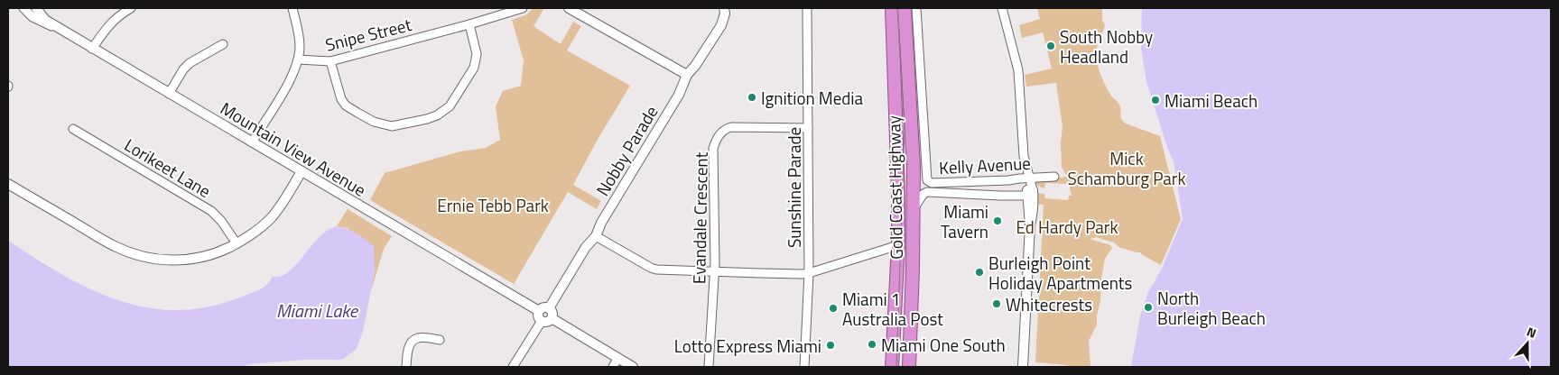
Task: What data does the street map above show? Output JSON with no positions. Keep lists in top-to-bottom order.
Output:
{
  "streets": {
    "highway": ["Gold Coast Highway"],
    "street": [
      "Snipe Street",
      "Mountain View Avenue",
      "Nobby Parade",
      "Kelly Avenue",
      "Lorikeet Lane",
      "Sunshine Parade",
      "Evandale Crescent"
    ]
  },
  "crossings": [
    ["Mountain View Avenue", "Nobby Parade"],
    ["Kelly Avenue", "Gold Coast Highway"],
    ["Sunshine Parade", "Evandale Crescent"]
  ],
  "water": ["Miami Lake"],
  "parks": ["Mick Schamburg Park", "Ernie Tebb Park", "Ed Hardy Park"],
  "places": [
    "South Nobby Headland",
    "Ignition Media",
    "Miami Beach",
    "Miami Tavern",
    "Burleigh Point Holiday Apartments",
    "Whitecrests",
    "North Burleigh Beach",
    "Miami 1 Australia Post",
    "Miami One South",
    "Lotto Express Miami"
  ],
  "north": "top"
}
